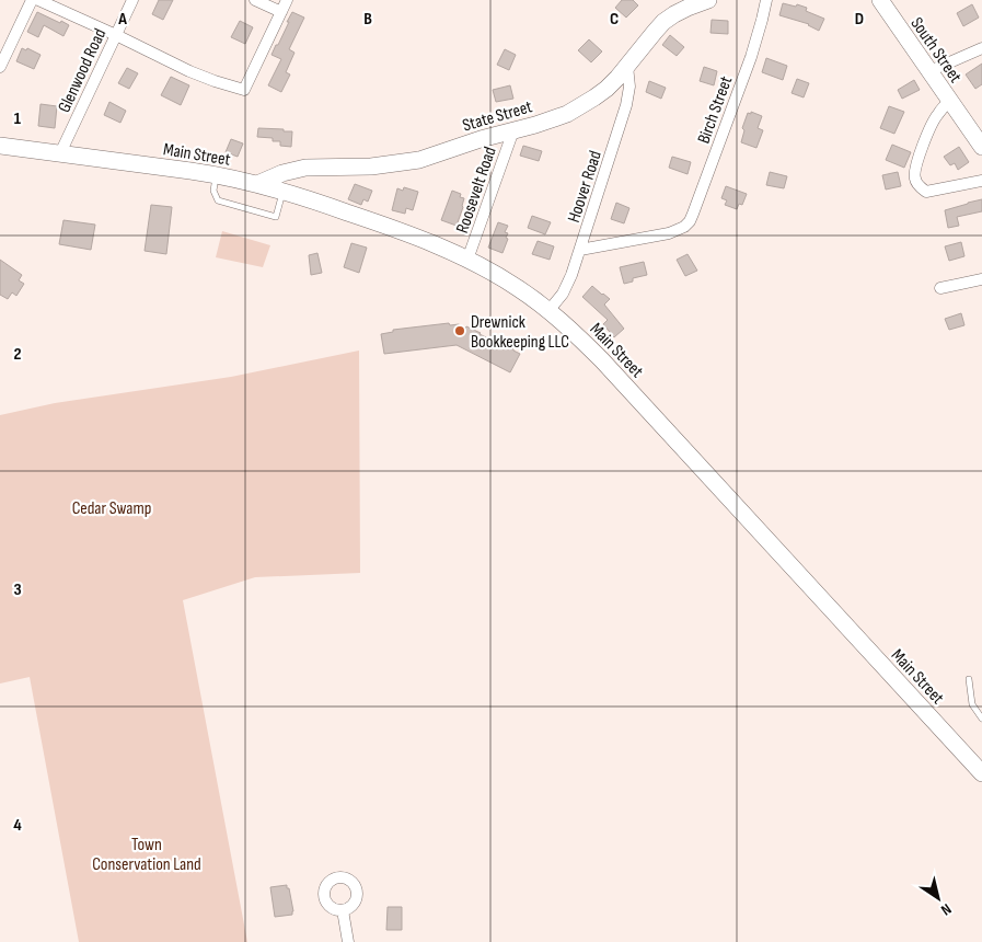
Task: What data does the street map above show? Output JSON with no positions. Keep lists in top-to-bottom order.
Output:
{
  "streets": {
    "main road": ["South Street", "State Street", "Main Street"],
    "street": [
      "Glenwood Road",
      "Birch Street",
      "Hoover Road",
      "Roosevelt Road"
    ]
  },
  "crossings": [
    ["Glenwood Road", "Main Street"],
    ["Birch Street", "Hoover Road"],
    ["State Street", "Main Street"],
    ["State Street", "Hoover Road"],
    ["State Street", "Roosevelt Road"],
    ["Main Street", "Hoover Road"],
    ["Main Street", "Roosevelt Road"]
  ],
  "parks": ["Cedar Swamp", "Town Conservation Land"],
  "places": ["Drewnick Bookkeeping LLC"],
  "north": "bottom right",
  "grid": {
    "columns": [
      "A",
      "B",
      "C",
      "D"
    ],
    "rows": [
      "1",
      "2",
      "3",
      "4"
    ]
  }
}
